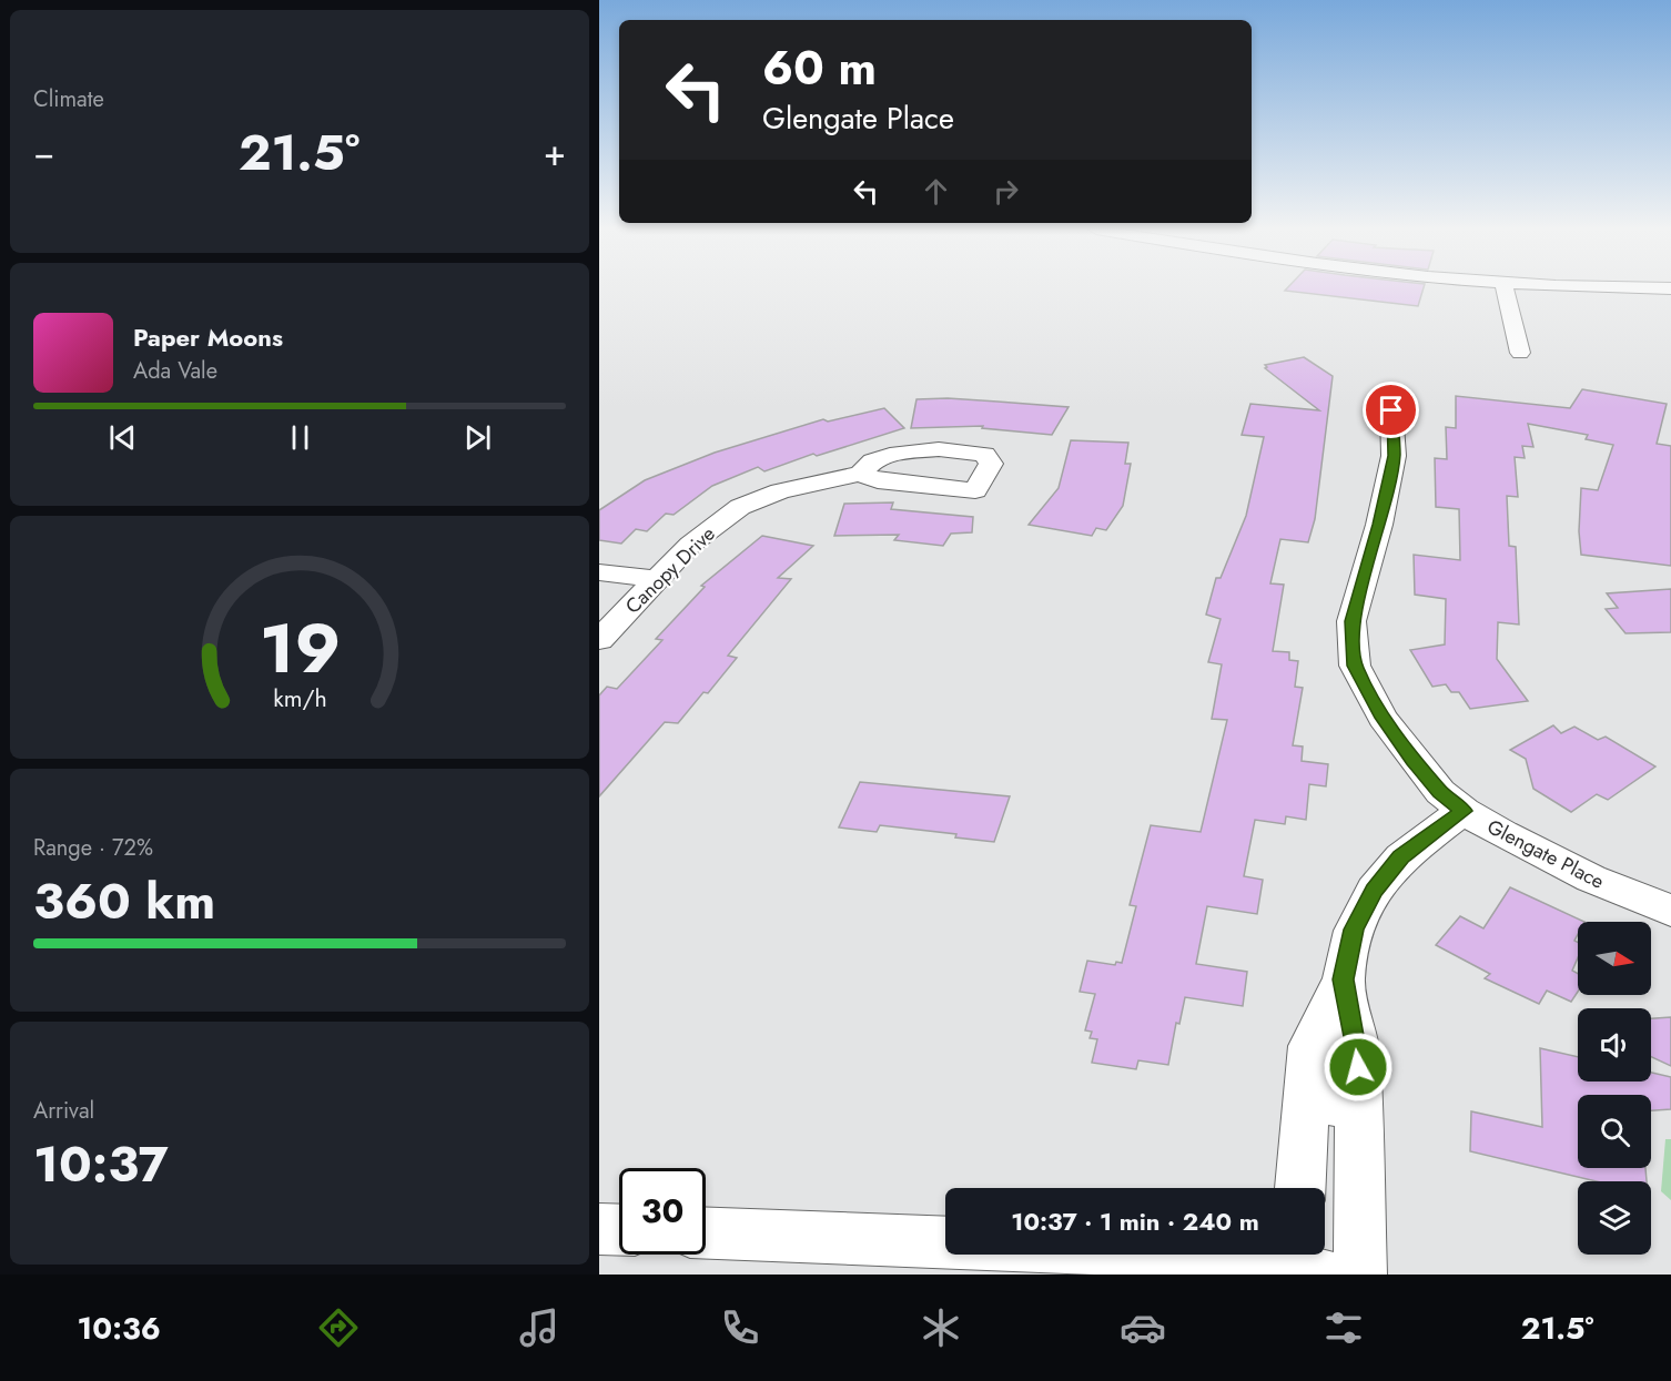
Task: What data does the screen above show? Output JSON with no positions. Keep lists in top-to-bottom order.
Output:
{
  "streets": {
    "street": ["Canopy Drive", "Glengate Place"]
  },
  "north": "right",
  "page": {
    "tile": [
      "Climate",
      ["Range · 72%", "360 km"],
      ["Arrival", "10:37"]
    ],
    "turn": ["60 m", "Glengate Place"],
    "heat": ["−", "21.5°", "+"],
    "song": ["Paper Moons", "Ada Vale"],
    "limit": "30",
    "trip": "10:37 · 1 min · 240 m",
    "tabs": ["10:36", "21.5°"],
    "gauge": ["19", "km/h"]
  }
}
